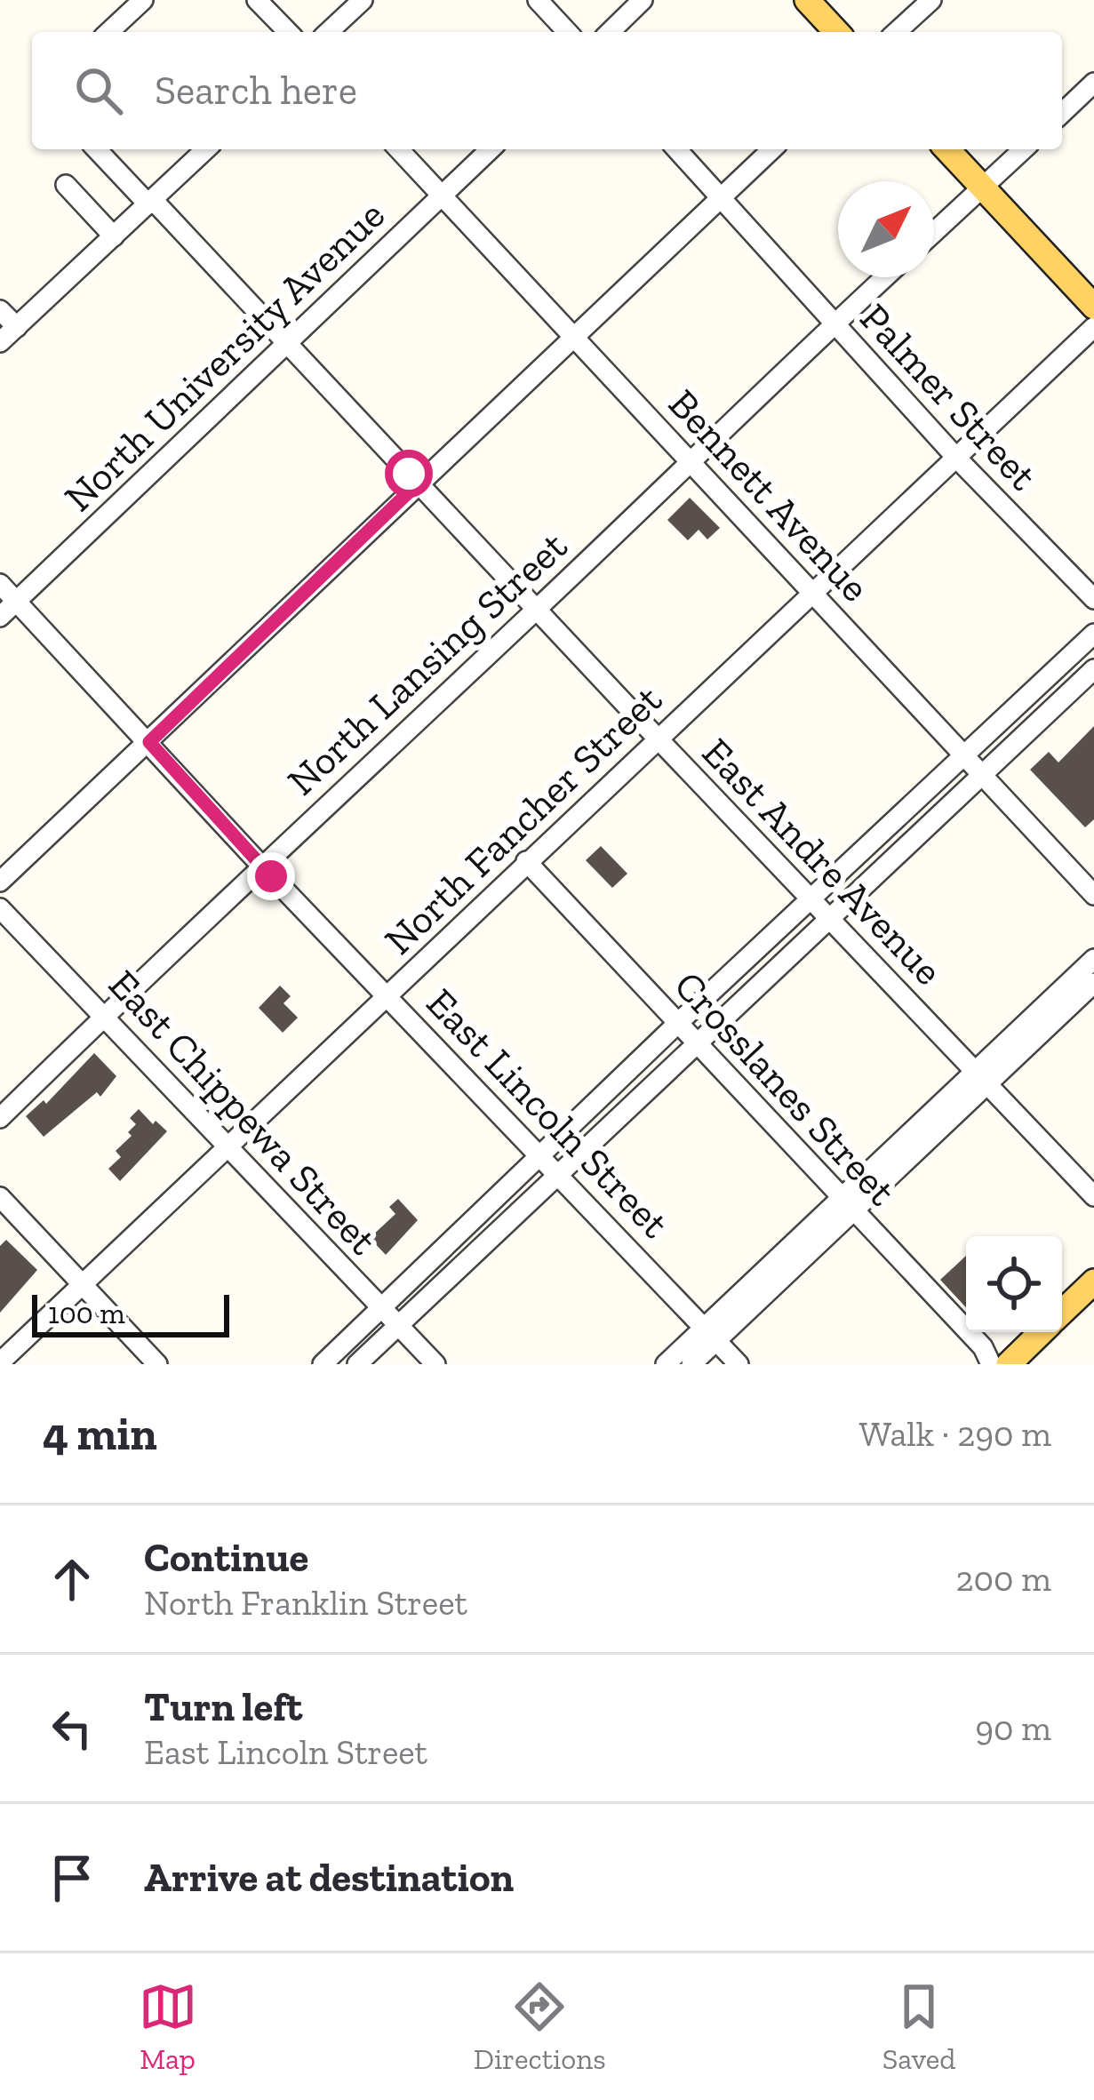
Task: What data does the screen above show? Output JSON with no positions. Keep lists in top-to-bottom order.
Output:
{
  "streets": {
    "street": [
      "North University Avenue",
      "Palmer Street",
      "Bennett Avenue",
      "North Lansing Street",
      "North Fancher Street",
      "East Andre Avenue",
      "Crosslanes Street",
      "East Chippewa Street",
      "East Lincoln Street"
    ]
  },
  "crossings": [
    ["North University Avenue", "Bennett Avenue"],
    ["North University Avenue", "East Andre Avenue"],
    ["North University Avenue", "East Lincoln Street"],
    ["Palmer Street", "North Lansing Street"],
    ["Palmer Street", "North Fancher Street"],
    ["Bennett Avenue", "North Lansing Street"],
    ["Bennett Avenue", "North Fancher Street"],
    ["North Lansing Street", "East Andre Avenue"],
    ["North Lansing Street", "East Chippewa Street"],
    ["North Lansing Street", "East Lincoln Street"],
    ["North Fancher Street", "East Andre Avenue"],
    ["North Fancher Street", "Crosslanes Street"],
    ["North Fancher Street", "East Chippewa Street"],
    ["North Fancher Street", "East Lincoln Street"]
  ],
  "scale_bar": "100 m",
  "north": "top right",
  "page": {
    "search": "Search here",
    "scale": "100 m",
    "heading": ["4 min", "Walk · 290 m"],
    "list": [
      ["Continue", "North Franklin Street", "200 m"],
      ["Turn left", "East Lincoln Street", "90 m"],
      "Arrive at destination"
    ],
    "nav": ["Map", "Directions", "Saved"]
  }
}
